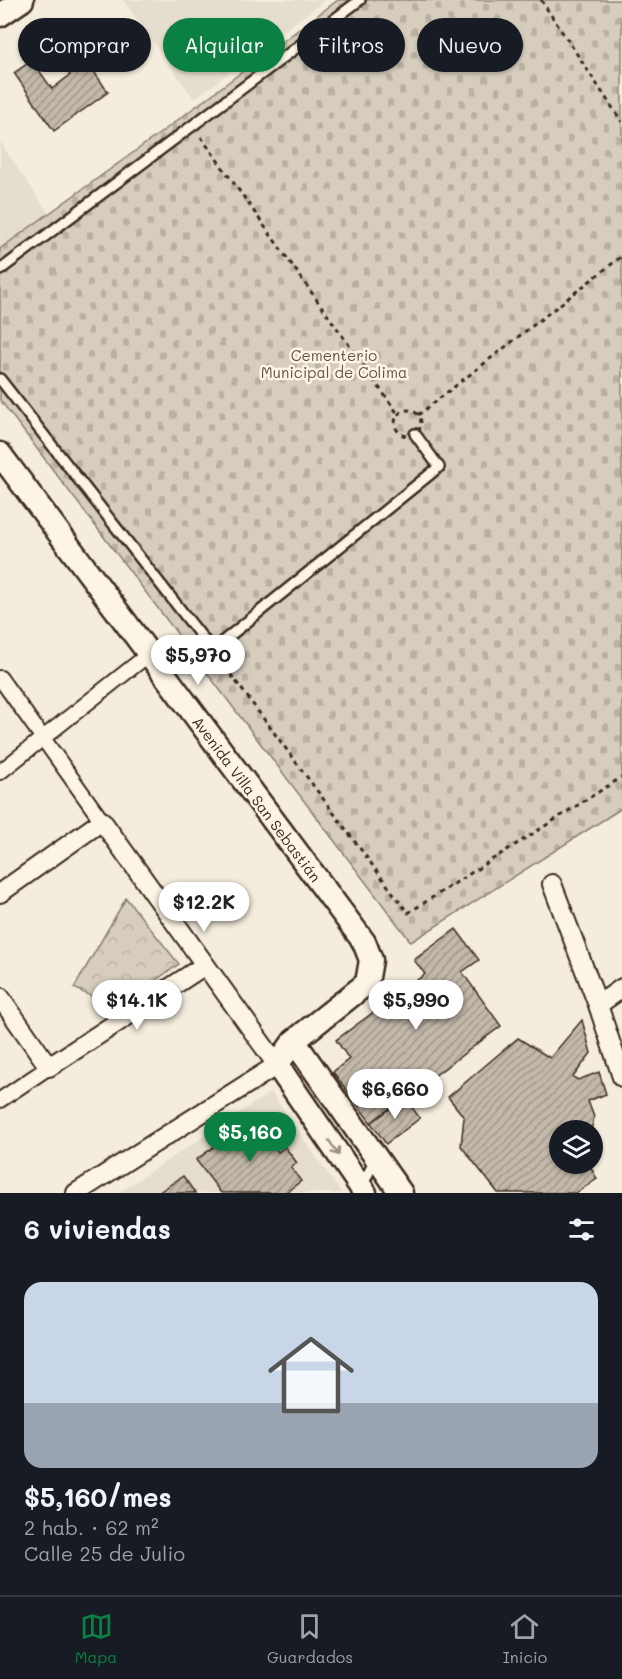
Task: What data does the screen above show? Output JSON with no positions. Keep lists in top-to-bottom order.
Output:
{
  "streets": {
    "street": ["Avenida Villa San Sebastián"]
  },
  "parks": ["Cementerio Municipal de Colima"],
  "page": {
    "chip": [
      "Comprar",
      "Alquilar",
      "Filtros",
      "Nuevo"
    ],
    "price": [
      "$5,970",
      "$12.2K",
      "$14.1K",
      "$5,990",
      "$6,660",
      "$5,160"
    ],
    "heading": "6 viviendas",
    "list": [
      {
        "name": "$5,160/mes",
        "note": "2 hab. · 62 m² · Calle 25 de Julio"
      }
    ],
    "tabs": ["Mapa", "Guardados", "Inicio"]
  }
}
